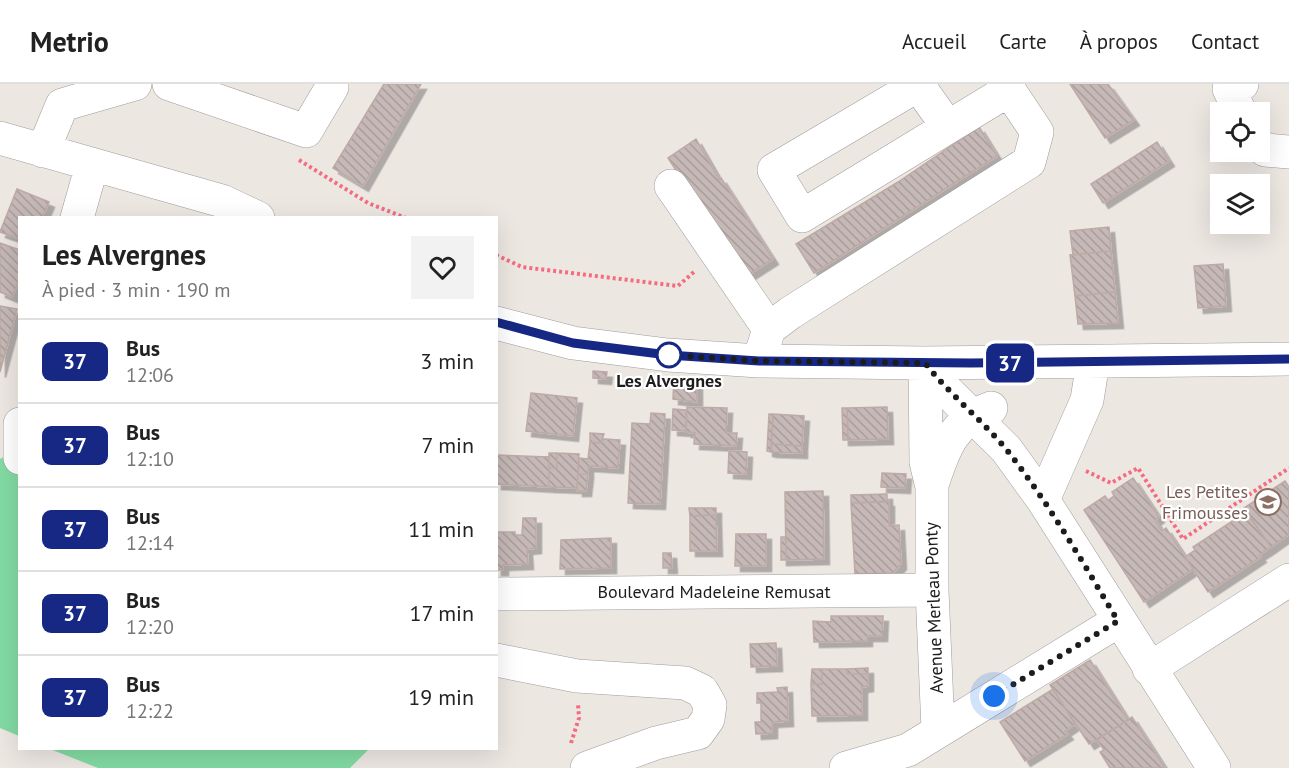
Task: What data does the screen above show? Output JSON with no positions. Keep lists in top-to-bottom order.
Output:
{
  "streets": {
    "street": ["Boulevard Madeleine Remusat", "Avenue Merleau Ponty"]
  },
  "crossings": [
    ["Boulevard Madeleine Remusat", "Avenue Merleau Ponty"]
  ],
  "places": {
    "other": ["Les Alvergnes"],
    "school or university": ["Les Petites Frimousses"]
  },
  "lines": ["bus line 37"],
  "page": {
    "header": "Metrio",
    "nav": [
      "Accueil",
      "Carte",
      "À propos",
      "Contact"
    ],
    "on_map": "37",
    "heading": ["Les Alvergnes", "À pied · 3 min · 190 m"],
    "list": [
      {
        "mark": "37",
        "name": "Bus",
        "note": "12:06",
        "value": "3 min"
      },
      {
        "mark": "37",
        "name": "Bus",
        "note": "12:10",
        "value": "7 min"
      },
      {
        "mark": "37",
        "name": "Bus",
        "note": "12:14",
        "value": "11 min"
      },
      {
        "mark": "37",
        "name": "Bus",
        "note": "12:20",
        "value": "17 min"
      },
      {
        "mark": "37",
        "name": "Bus",
        "note": "12:22",
        "value": "19 min"
      }
    ]
  }
}
